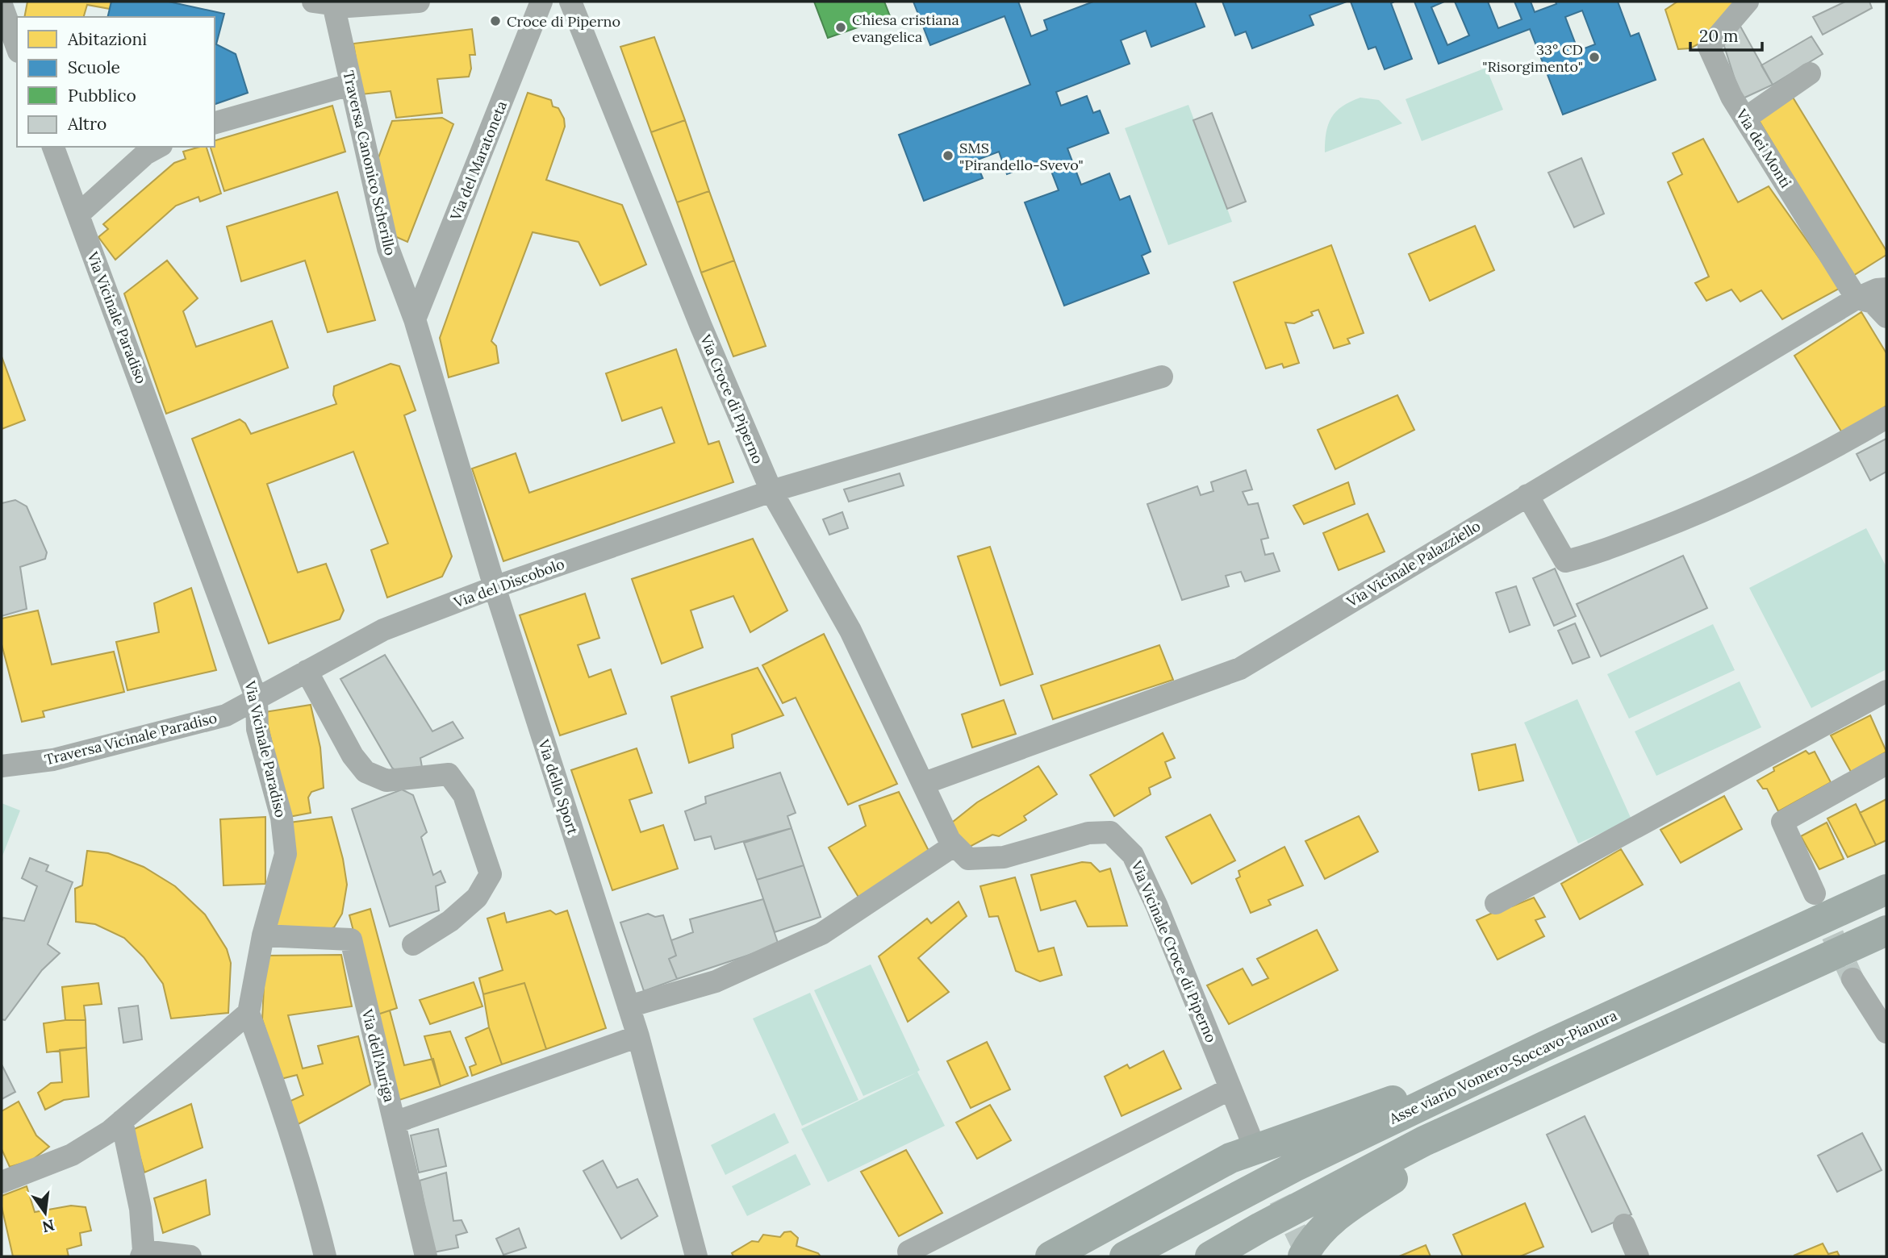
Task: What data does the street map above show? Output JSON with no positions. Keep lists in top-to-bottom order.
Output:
{
  "streets": {
    "highway": ["Asse viario Vomero-Soccavo-Pianura"],
    "street": [
      "Via dei Monti",
      "Via del Maratoneta",
      "Traversa Canonico Scherillo",
      "Via Vicinale Paradiso",
      "Via Croce di Piperno",
      "Via Vicinale Palazziello",
      "Via del Discobolo",
      "Traversa Vicinale Paradiso",
      "Via dello Sport",
      "Via Vicinale Croce di Piperno",
      "Via dell'Auriga"
    ]
  },
  "crossings": [
    ["Via dei Monti", "Via Vicinale Palazziello"],
    ["Via del Maratoneta", "Traversa Canonico Scherillo"],
    ["Via del Maratoneta", "Via dello Sport"],
    ["Traversa Canonico Scherillo", "Via dello Sport"],
    ["Via Vicinale Paradiso", "Via del Discobolo"],
    ["Via Vicinale Paradiso", "Traversa Vicinale Paradiso"],
    ["Via Vicinale Paradiso", "Via dell'Auriga"],
    ["Via Croce di Piperno", "Via Vicinale Palazziello"],
    ["Via Croce di Piperno", "Via del Discobolo"],
    ["Via Croce di Piperno", "Via Vicinale Croce di Piperno"],
    ["Via Vicinale Palazziello", "Via Vicinale Croce di Piperno"],
    ["Via del Discobolo", "Traversa Vicinale Paradiso"],
    ["Via del Discobolo", "Via dello Sport"]
  ],
  "places": [
    "Croce di Piperno",
    "Chiesa cristiana evangelica",
    "33° CD \"Risorgimento\"",
    "SMS \"Pirandello-Svevo\""
  ],
  "legend": [
    "Abitazioni",
    "Scuole",
    "Pubblico",
    "Altro"
  ],
  "scale_bar": "20 m",
  "north": "bottom"
}
